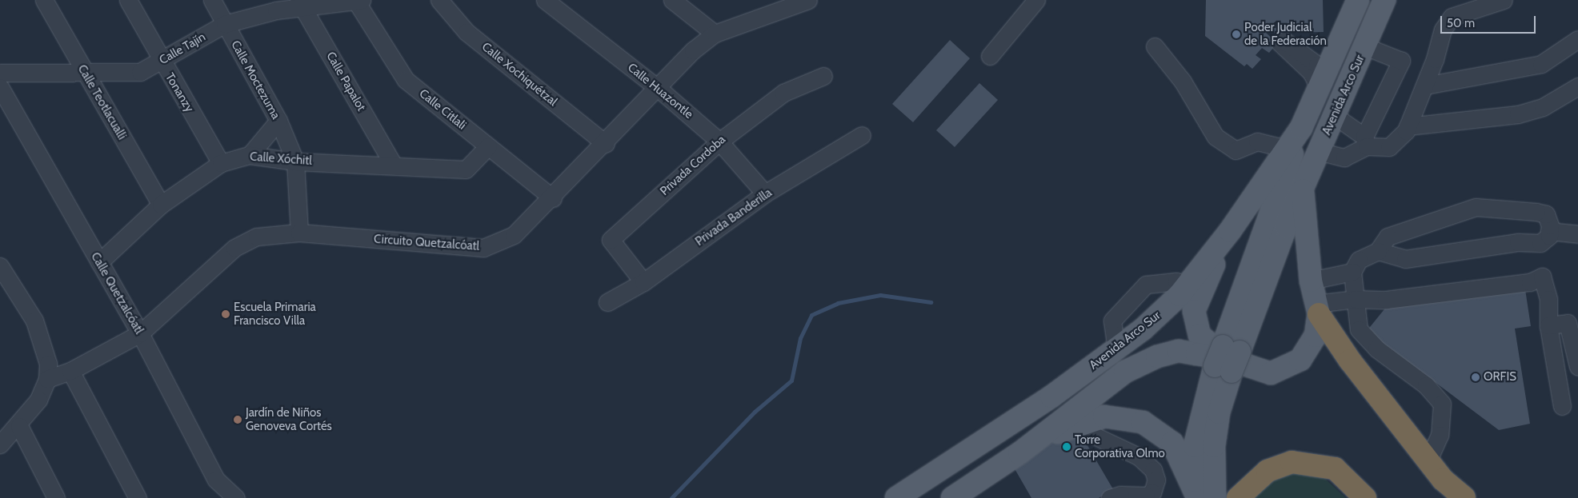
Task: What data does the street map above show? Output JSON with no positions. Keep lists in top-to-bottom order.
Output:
{
  "streets": {
    "main road": ["Avenida Arco Sur"],
    "street": [
      "Calle Tajín",
      "Calle Xochiquétzal",
      "Calle Moctezuma",
      "Calle Papalot",
      "Calle Huazontle",
      "Tonanzy",
      "Calle Teotlacualli",
      "Calle Citlali",
      "Calle Xóchitl",
      "Privada Cordoba",
      "Privada Banderilla",
      "Circuito Quetzalcóatl",
      "Calle Quetzalcóatl"
    ]
  },
  "crossings": [
    ["Calle Tajín", "Calle Moctezuma"],
    ["Calle Tajín", "Calle Papalot"],
    ["Calle Tajín", "Tonanzy"],
    ["Calle Tajín", "Calle Teotlacualli"],
    ["Calle Tajín", "Calle Citlali"],
    ["Calle Xochiquétzal", "Circuito Quetzalcóatl"],
    ["Calle Moctezuma", "Calle Xóchitl"],
    ["Calle Moctezuma", "Circuito Quetzalcóatl"],
    ["Calle Papalot", "Calle Xóchitl"],
    ["Calle Huazontle", "Privada Cordoba"],
    ["Calle Huazontle", "Privada Banderilla"],
    ["Calle Huazontle", "Circuito Quetzalcóatl"],
    ["Tonanzy", "Calle Xóchitl"],
    ["Calle Teotlacualli", "Calle Xóchitl"],
    ["Calle Citlali", "Calle Xóchitl"],
    ["Calle Citlali", "Circuito Quetzalcóatl"],
    ["Calle Xóchitl", "Calle Quetzalcóatl"],
    ["Privada Cordoba", "Privada Banderilla"],
    ["Circuito Quetzalcóatl", "Calle Quetzalcóatl"]
  ],
  "places": [
    "Poder Judicial de la Federación",
    "Escuela Primaria Francisco Villa",
    "ORFIS",
    "Jardín de Niños Genoveva Cortés",
    "Torre Corporativa Olmo"
  ],
  "scale_bar": "50 m"
}
